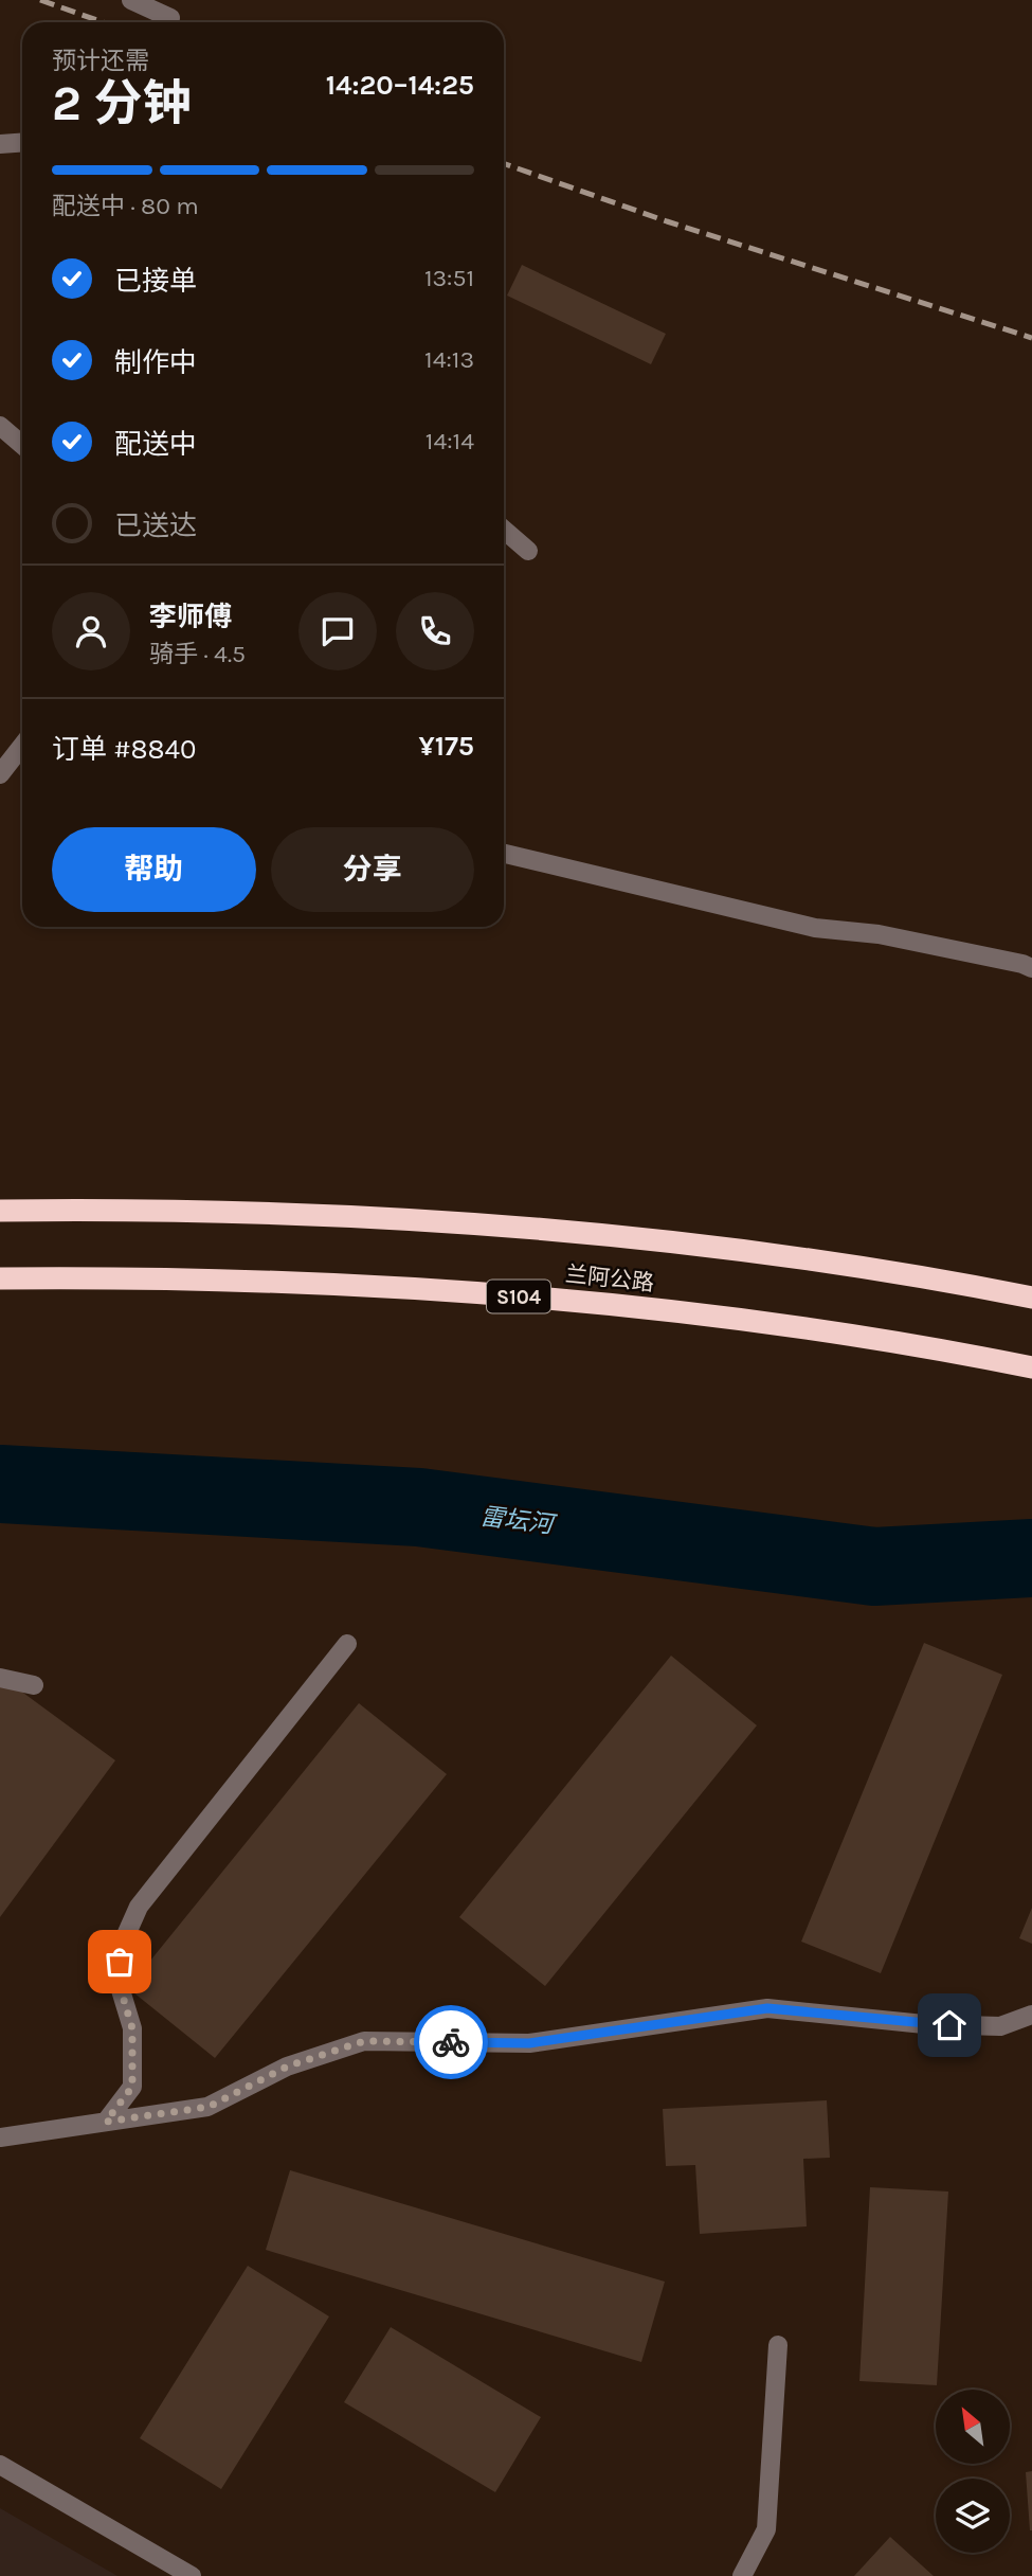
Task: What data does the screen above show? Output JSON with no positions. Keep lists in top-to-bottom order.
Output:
{
  "streets": {
    "highway": ["兰阿公路", "S104"]
  },
  "water": ["雷坛河"],
  "north": "top left",
  "page": {
    "heading": ["2 分钟", "预计还需", "14:20–14:25"],
    "panel": [
      "李师傅",
      "骑手 · 4.5",
      "订单 #8840",
      "¥175"
    ],
    "bar": "配送中 · 80 m",
    "list": [
      ["已接单", "13:51"],
      ["制作中", "14:13"],
      ["配送中", "14:14"],
      "已送达"
    ],
    "buttons": ["帮助", "分享"]
  }
}
